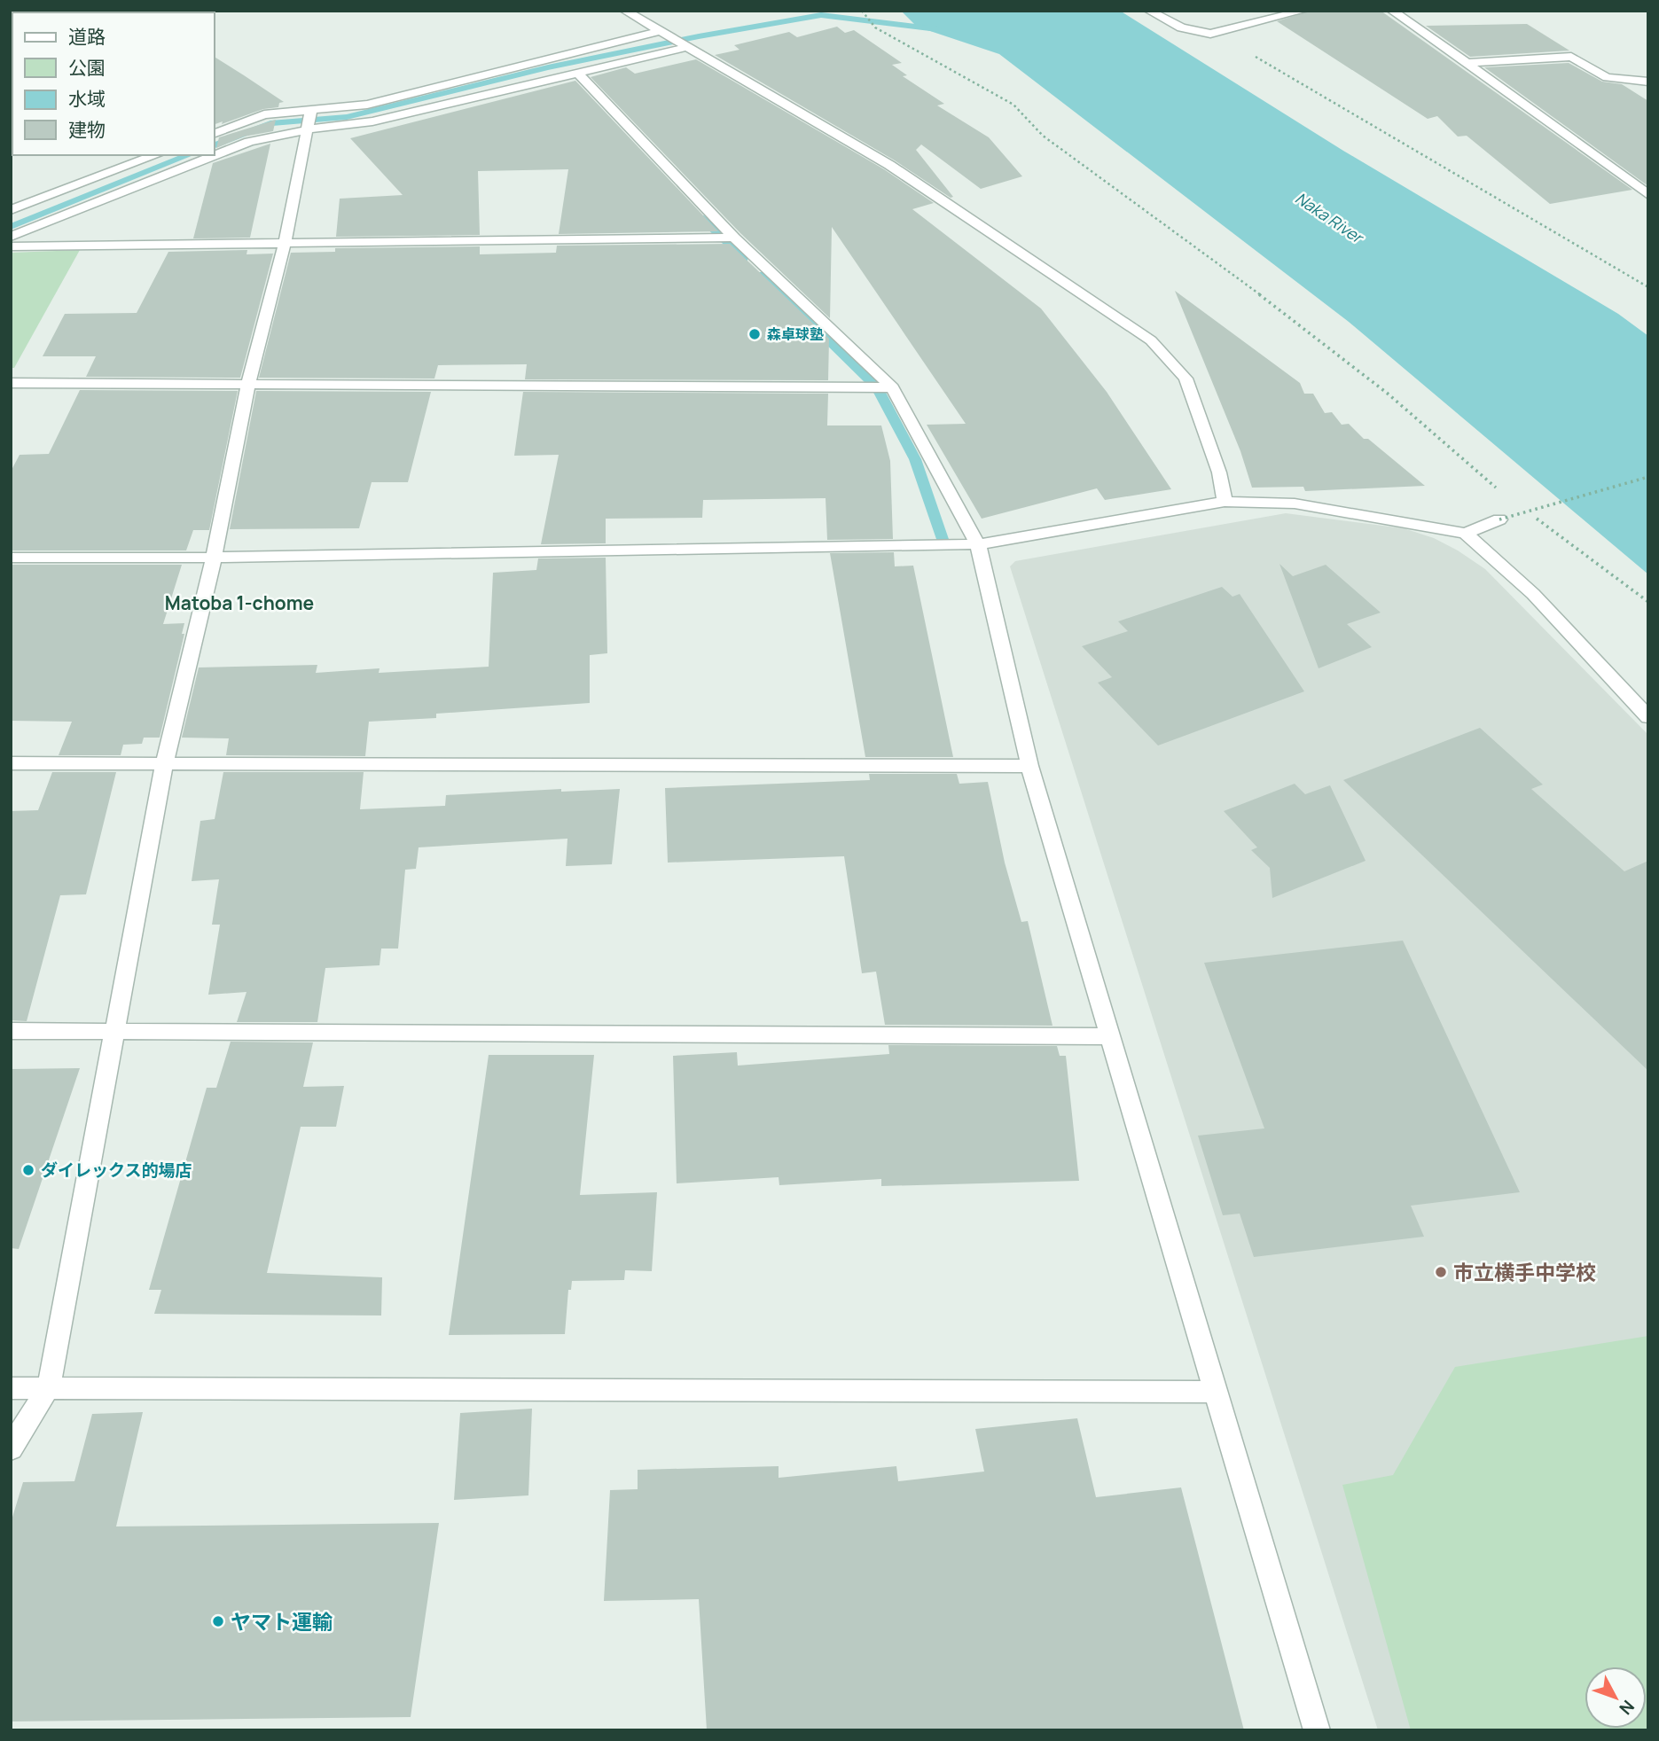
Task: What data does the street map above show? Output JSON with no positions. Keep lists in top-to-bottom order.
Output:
{
  "districts": ["Matoba 1-chome"],
  "water": ["Naka River"],
  "places": [
    "森卓球塾",
    "ダイレックス的場店",
    "市立横手中学校",
    "ヤマト運輸"
  ],
  "legend": [
    "道路",
    "公園",
    "水域",
    "建物"
  ],
  "north": "bottom right"
}
